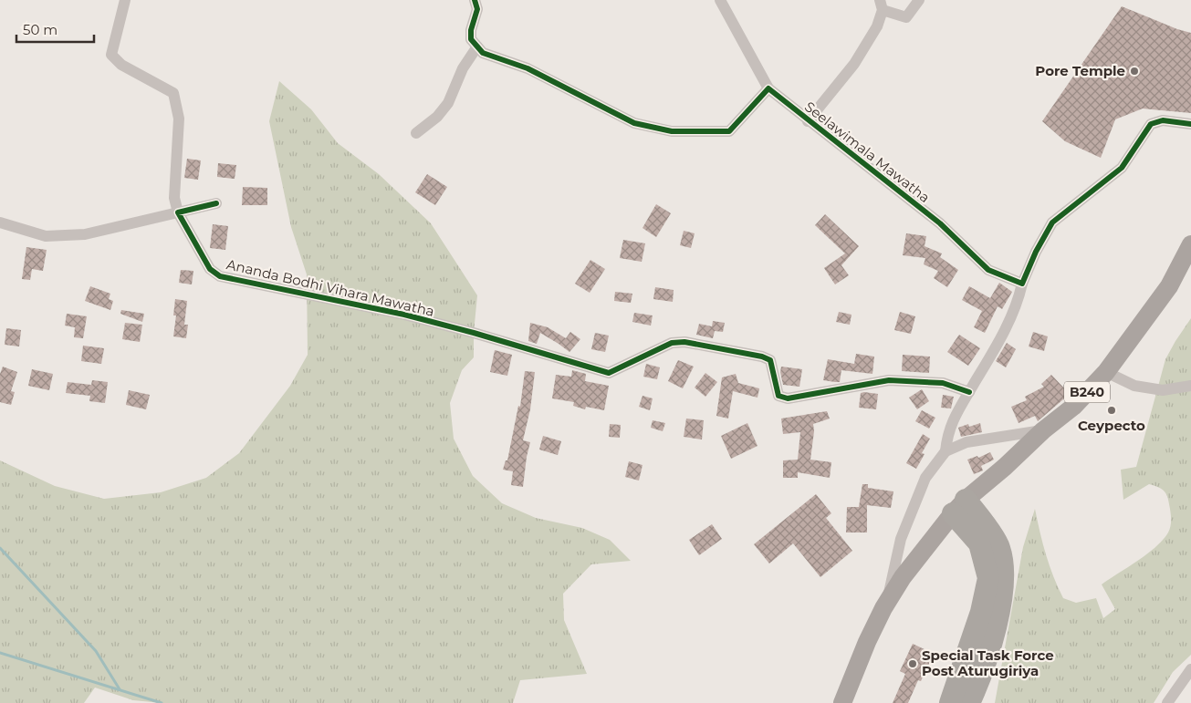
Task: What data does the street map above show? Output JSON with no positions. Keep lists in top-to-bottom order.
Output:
{
  "streets": {
    "main road": ["B240"],
    "street": ["Seelawimala Mawatha", "Ananda Bodhi Vihara Mawatha"]
  },
  "places": ["Pore Temple", "Ceypecto", "Special Task Force Post Aturugiriya"],
  "scale_bar": "50 m"
}
